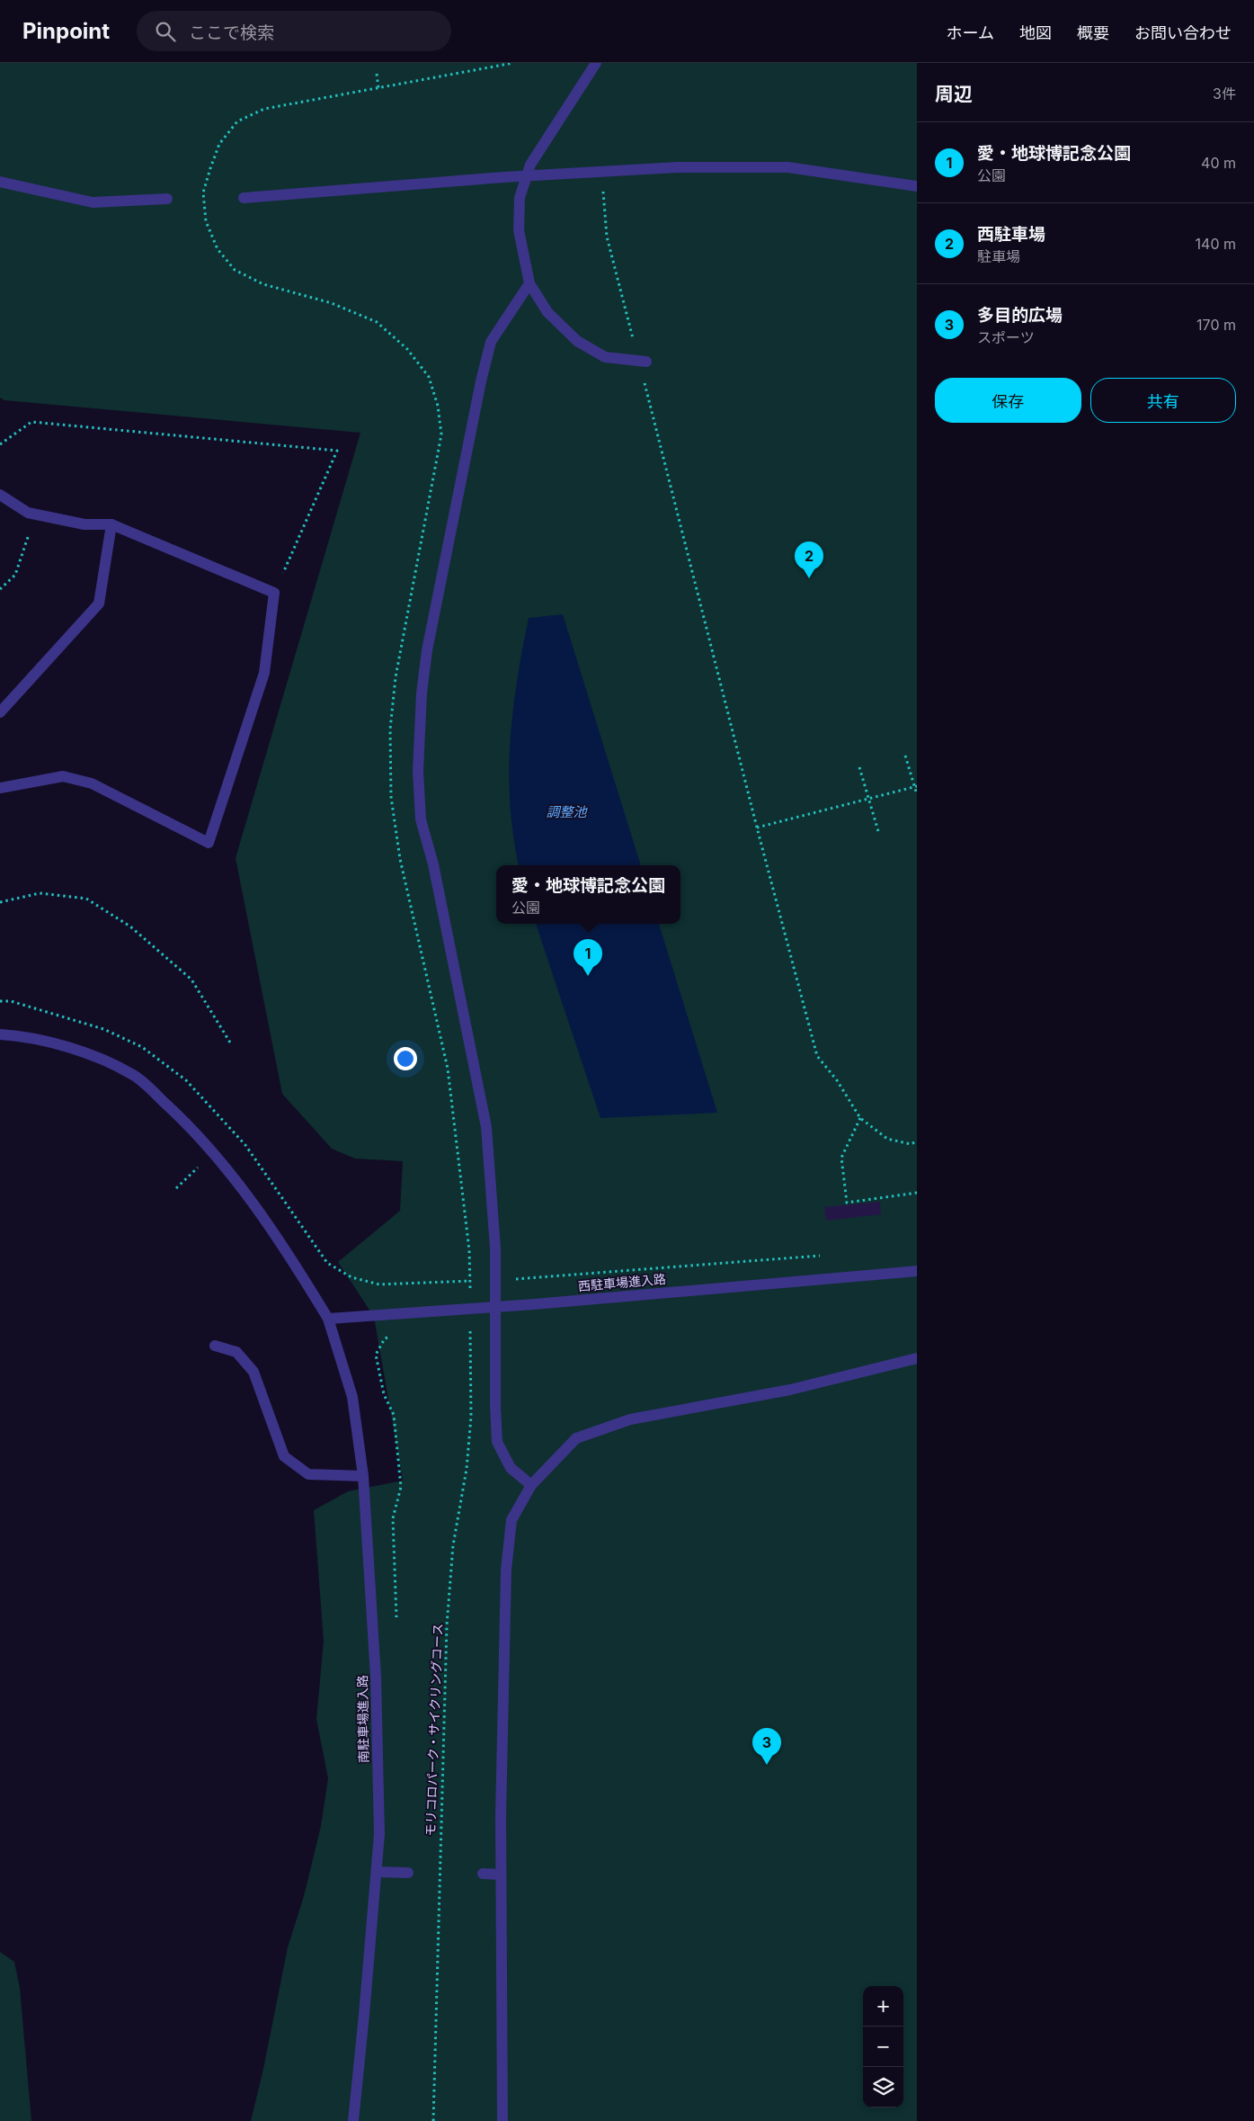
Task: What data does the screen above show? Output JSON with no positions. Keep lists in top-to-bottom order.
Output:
{
  "streets": {
    "street": ["西駐車場進入路", "南駐車場進入路"],
    "path": ["モリコロパーク・サイクリングコース"]
  },
  "crossings": [
    ["西駐車場進入路", "南駐車場進入路"]
  ],
  "water": ["調整池"],
  "page": {
    "header": "Pinpoint",
    "search": "ここで検索",
    "nav": [
      "ホーム",
      "地図",
      "概要",
      "お問い合わせ"
    ],
    "heading": ["周辺", "3件"],
    "list": [
      {
        "mark": "1",
        "name": "愛・地球博記念公園",
        "note": "公園",
        "value": "40 m"
      },
      {
        "mark": "2",
        "name": "西駐車場",
        "note": "駐車場",
        "value": "140 m"
      },
      {
        "mark": "3",
        "name": "多目的広場",
        "note": "スポーツ",
        "value": "170 m"
      }
    ],
    "buttons": ["保存", "共有"],
    "pins": ["2", "1", "3"],
    "popup": ["愛・地球博記念公園", "公園"],
    "map_buttons": ["+", "−"]
  }
}
